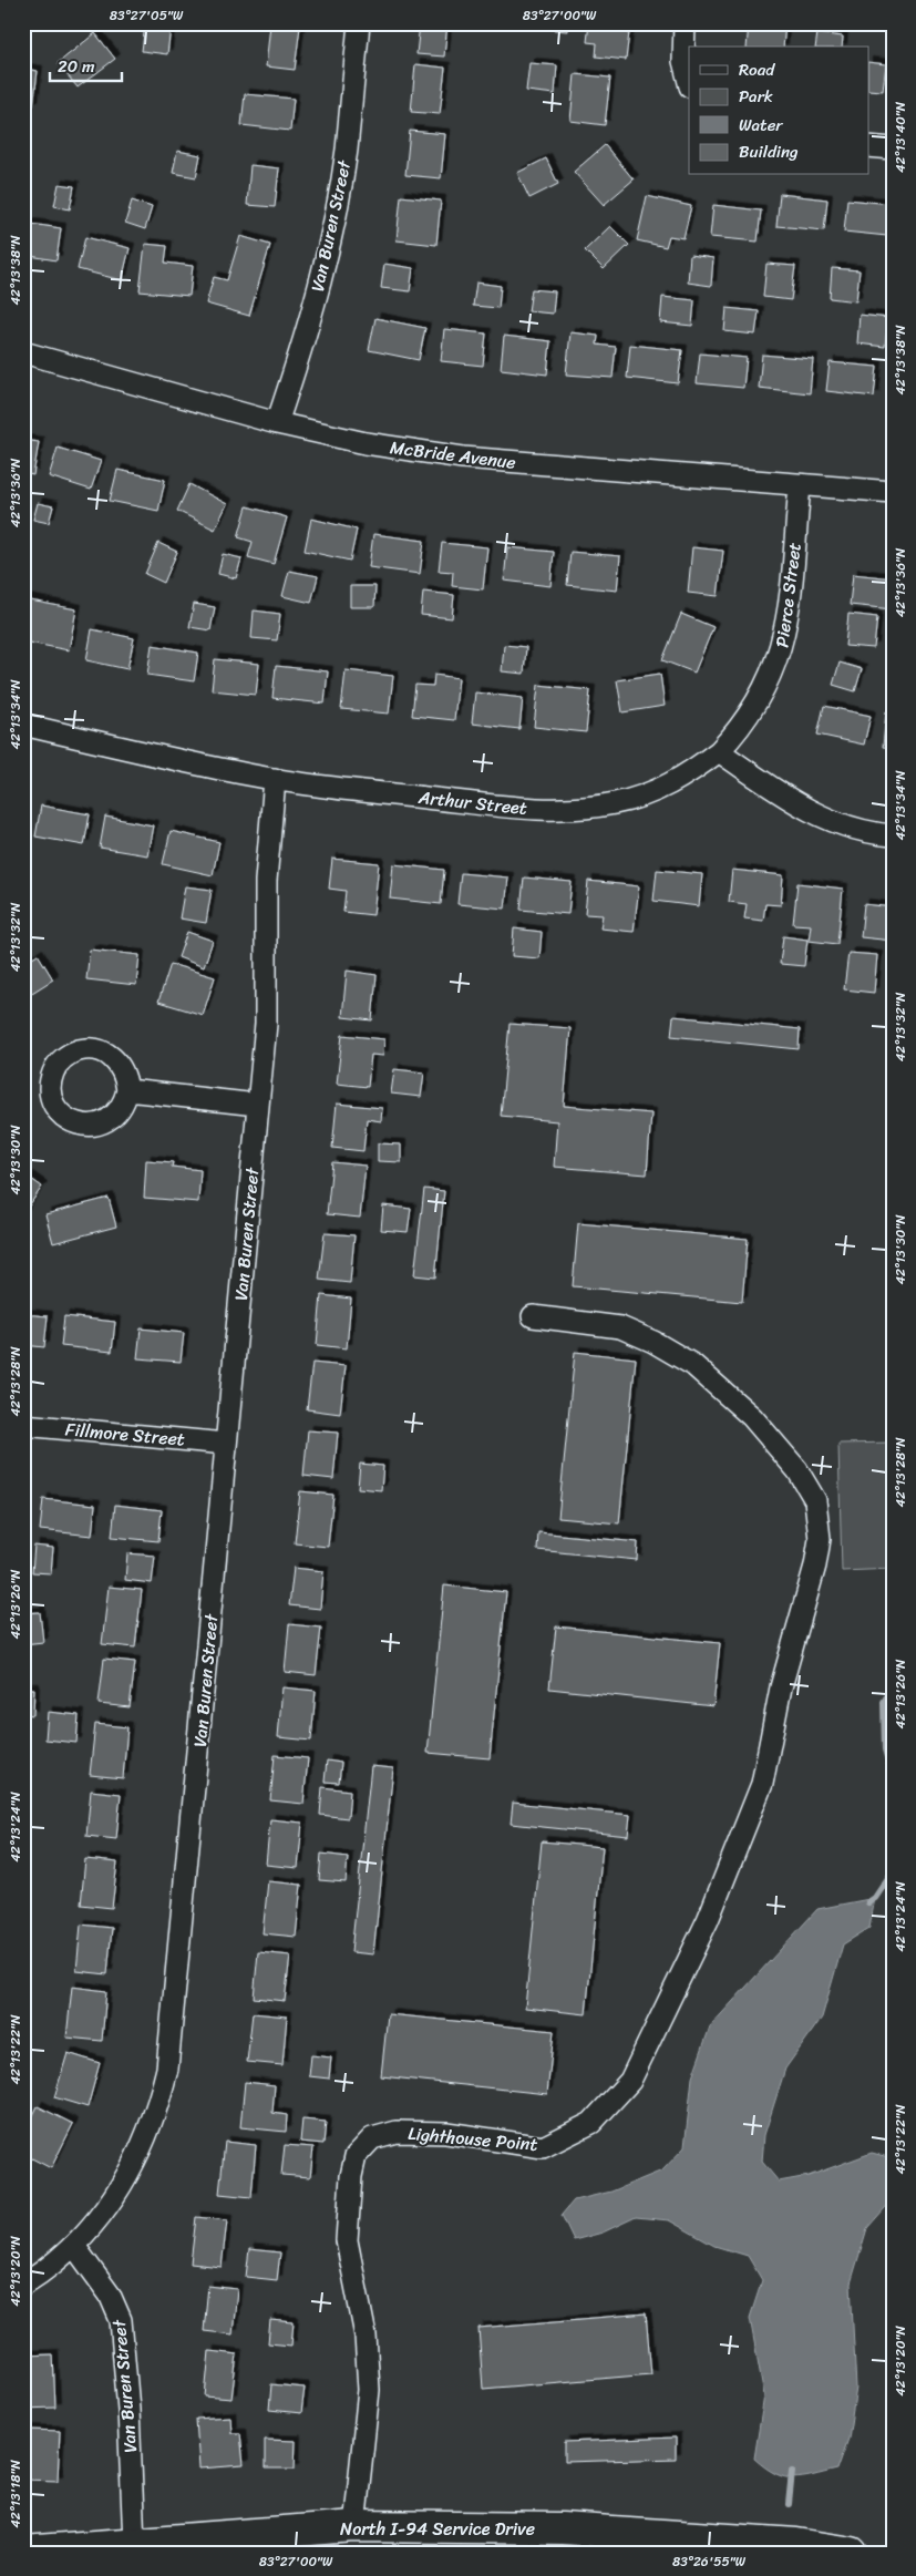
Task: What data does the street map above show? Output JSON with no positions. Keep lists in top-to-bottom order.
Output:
{
  "streets": {
    "street": [
      "Van Buren Street",
      "McBride Avenue",
      "Pierce Street",
      "Arthur Street",
      "Fillmore Street",
      "Lighthouse Point",
      "North I-94 Service Drive"
    ]
  },
  "crossings": [
    ["Van Buren Street", "McBride Avenue"],
    ["Van Buren Street", "Arthur Street"],
    ["Van Buren Street", "Fillmore Street"],
    ["Van Buren Street", "North I-94 Service Drive"],
    ["McBride Avenue", "Pierce Street"],
    ["Pierce Street", "Arthur Street"],
    ["Lighthouse Point", "North I-94 Service Drive"]
  ],
  "legend": [
    "Road",
    "Park",
    "Water",
    "Building"
  ],
  "scale_bar": "20 m",
  "coordinates": [
    "83°27'05\"W",
    "83°27'00\"W",
    "42°13'40\"N",
    "42°13'38\"N",
    "42°13'36\"N",
    "42°13'34\"N",
    "42°13'32\"N",
    "42°13'30\"N",
    "42°13'28\"N",
    "42°13'26\"N",
    "42°13'24\"N",
    "42°13'22\"N",
    "42°13'20\"N",
    "42°13'18\"N",
    "83°26'55\"W"
  ]
}
